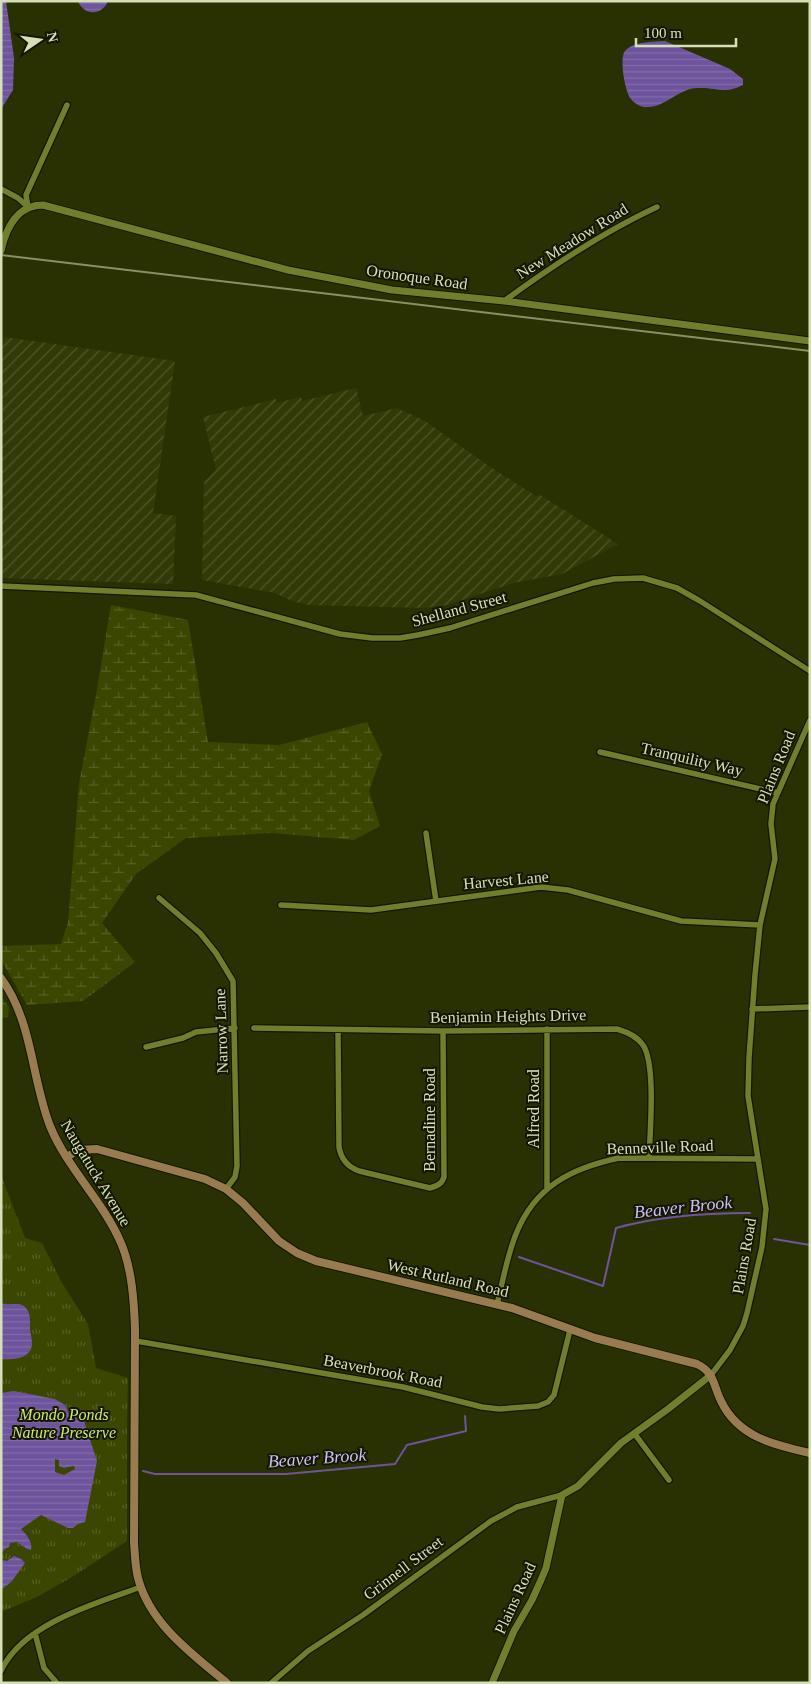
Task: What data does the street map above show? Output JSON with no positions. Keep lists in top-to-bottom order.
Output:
{
  "streets": {
    "main road": ["Naugatuck Avenue", "West Rutland Road"],
    "street": [
      "New Meadow Road",
      "Oronoque Road",
      "Shelland Street",
      "Tranquility Way",
      "Plains Road",
      "Harvest Lane",
      "Benjamin Heights Drive",
      "Narrow Lane",
      "Alfred Road",
      "Bernadine Road",
      "Benneville Road",
      "Beaverbrook Road",
      "Grinnell Street"
    ]
  },
  "crossings": [
    ["New Meadow Road", "Oronoque Road"],
    ["Tranquility Way", "Plains Road"],
    ["Plains Road", "Harvest Lane"],
    ["Plains Road", "Benneville Road"],
    ["Plains Road", "West Rutland Road"],
    ["Plains Road", "Grinnell Street"],
    ["Benjamin Heights Drive", "Alfred Road"],
    ["Benjamin Heights Drive", "Bernadine Road"],
    ["Benjamin Heights Drive", "Benneville Road"],
    ["Narrow Lane", "West Rutland Road"],
    ["Alfred Road", "Benneville Road"],
    ["Benneville Road", "West Rutland Road"],
    ["Naugatuck Avenue", "West Rutland Road"],
    ["Naugatuck Avenue", "Beaverbrook Road"],
    ["West Rutland Road", "Beaverbrook Road"]
  ],
  "water": ["Beaver Brook"],
  "parks": ["Mondo Ponds Nature Preserve"],
  "scale_bar": "100 m",
  "north": "right"
}
